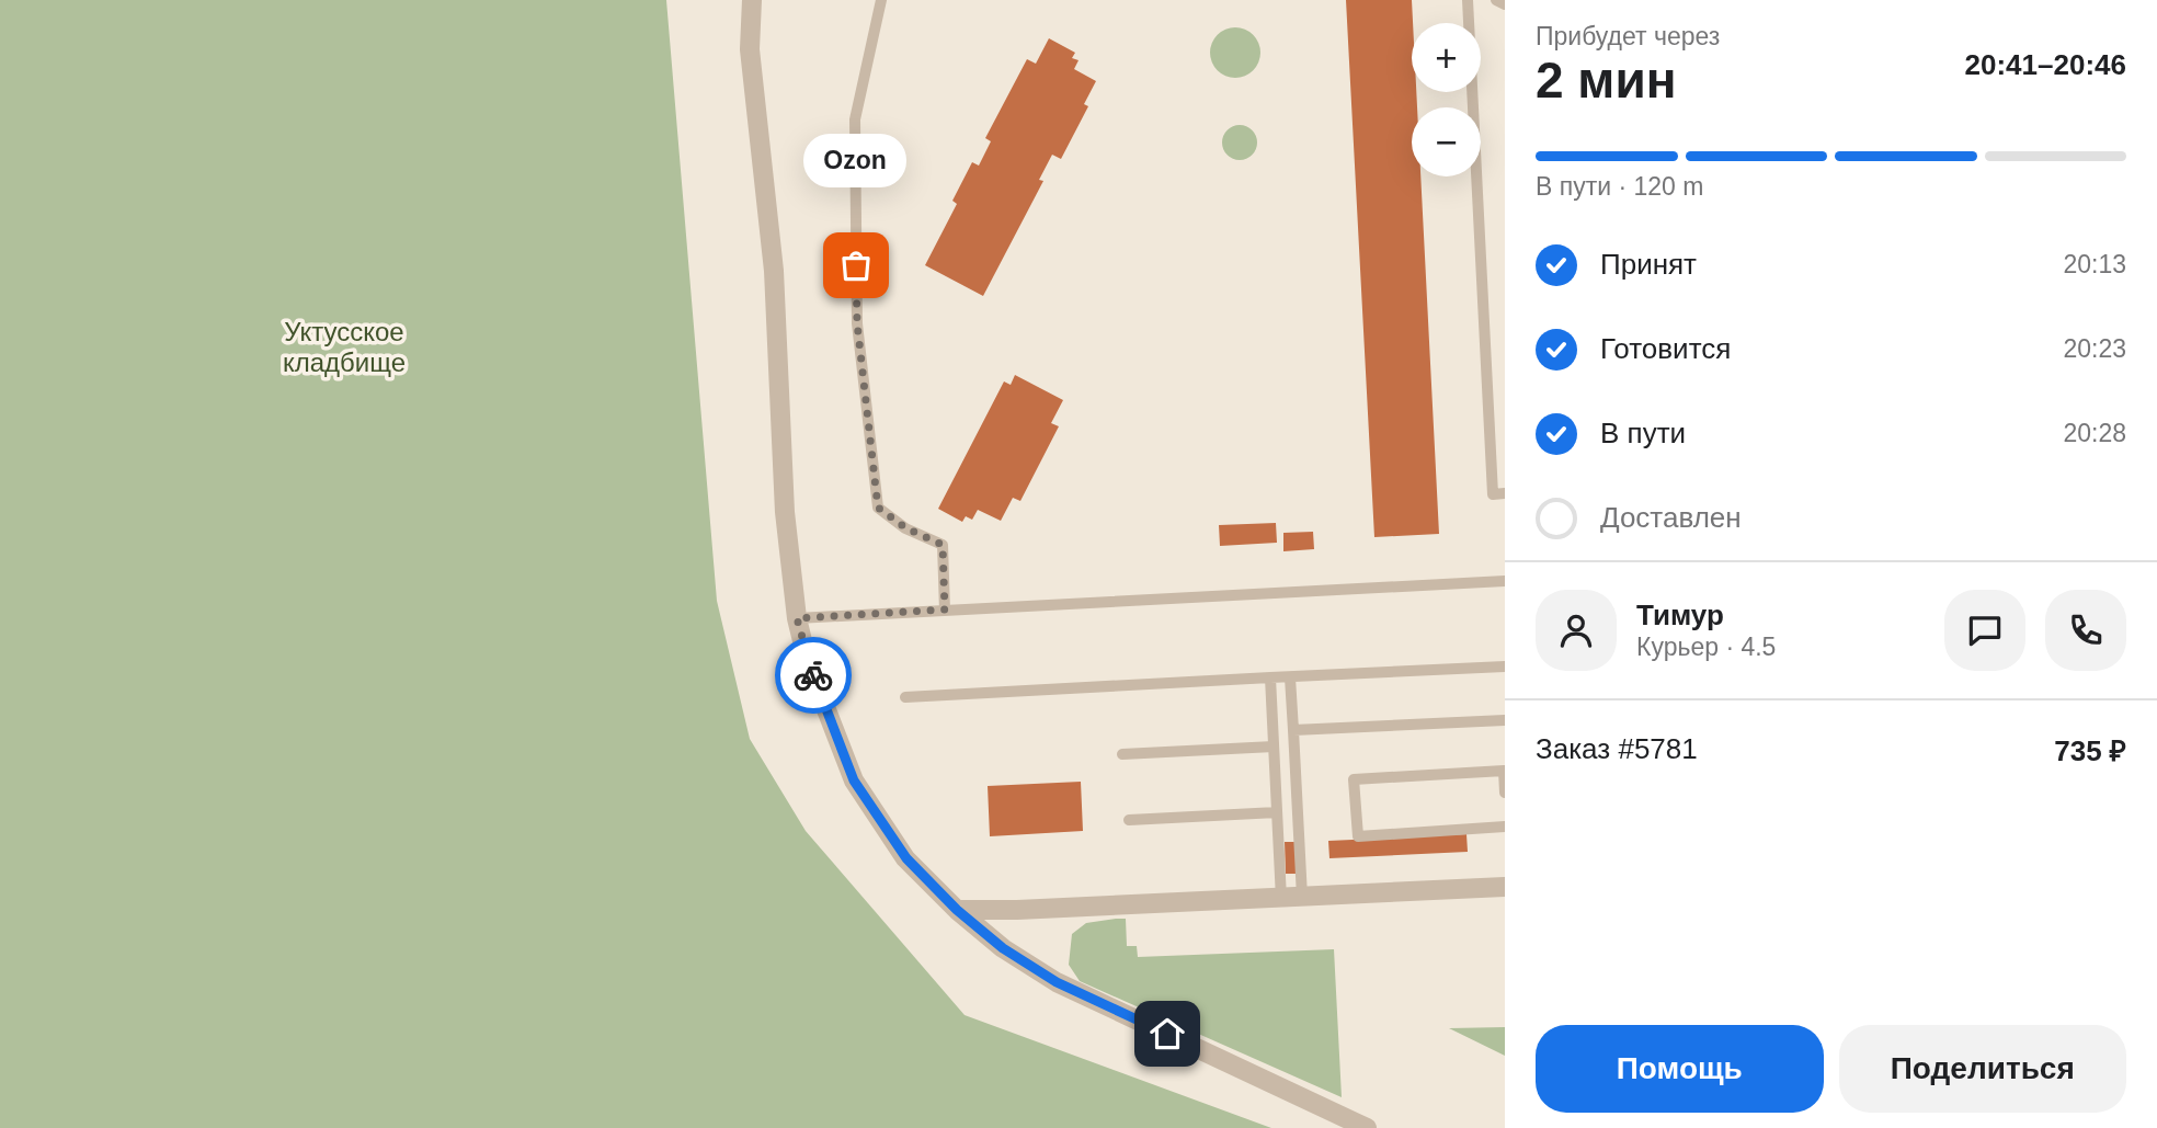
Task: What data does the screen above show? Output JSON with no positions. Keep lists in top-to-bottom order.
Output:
{
  "parks": ["Уктусское кладбище"],
  "places": ["Ozon"],
  "page": {
    "heading": ["2 мин", "Прибудет через", "20:41–20:46"],
    "panel": [
      "Тимур",
      "Курьер · 4.5",
      "Заказ #5781",
      "735 ₽"
    ],
    "map_buttons": ["+", "−"],
    "bar": "В пути · 120 m",
    "bubble": "Ozon",
    "list": [
      ["Принят", "20:13"],
      ["Готовится", "20:23"],
      ["В пути", "20:28"],
      "Доставлен"
    ],
    "buttons": ["Помощь", "Поделиться"]
  }
}
